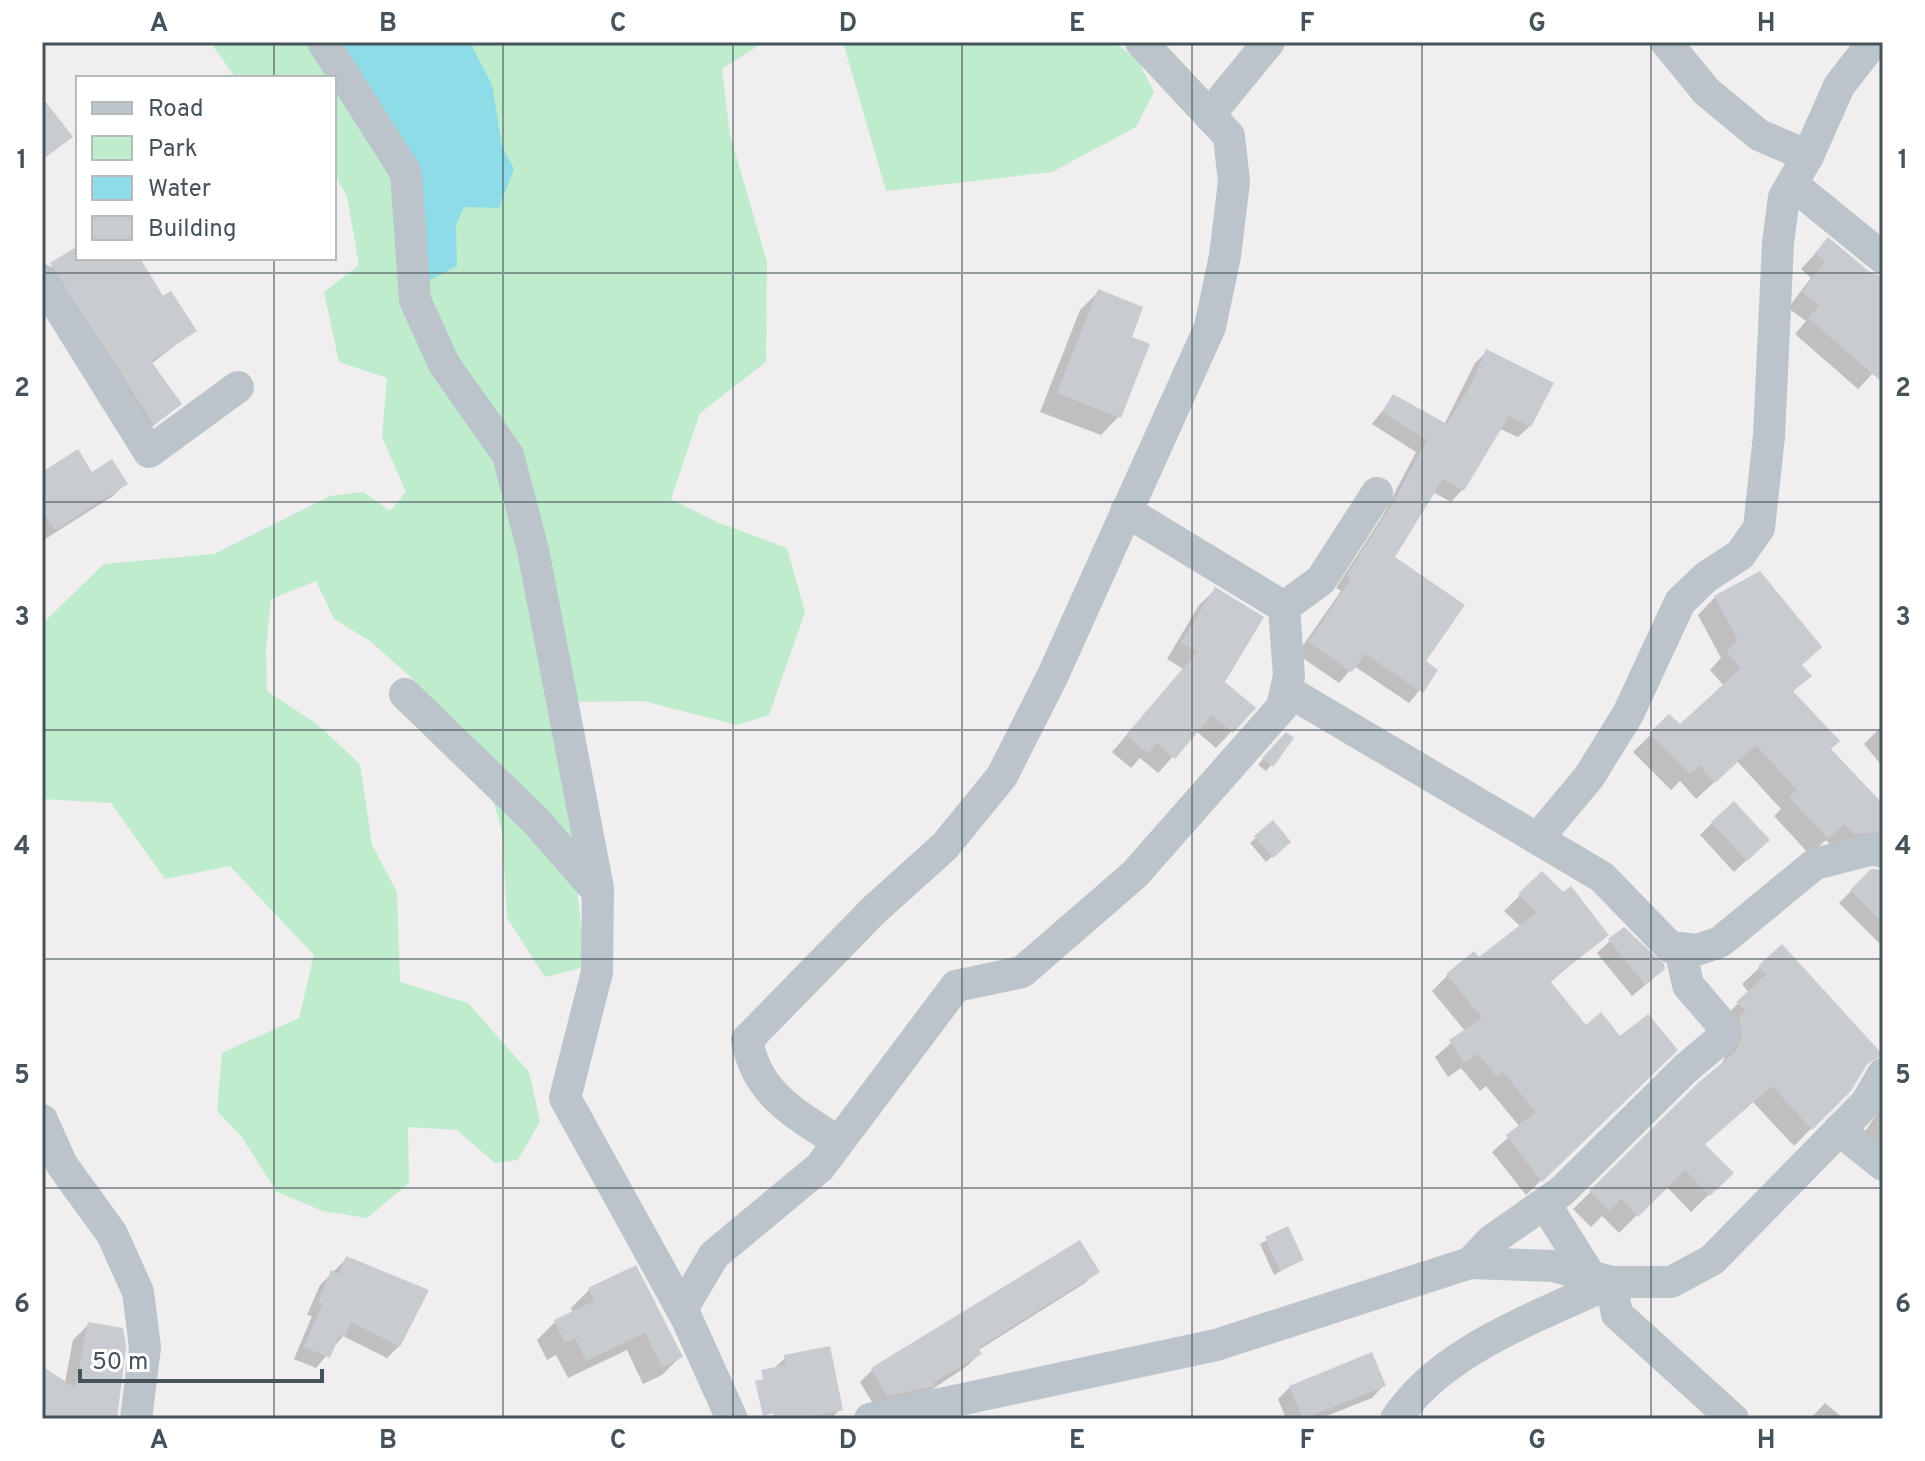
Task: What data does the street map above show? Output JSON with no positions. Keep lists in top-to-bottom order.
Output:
{
  "legend": [
    "Road",
    "Park",
    "Water",
    "Building"
  ],
  "scale_bar": "50 m",
  "grid": {
    "columns": [
      "A",
      "B",
      "C",
      "D",
      "E",
      "F",
      "G",
      "H"
    ],
    "rows": [
      "1",
      "2",
      "3",
      "4",
      "5",
      "6"
    ]
  }
}
